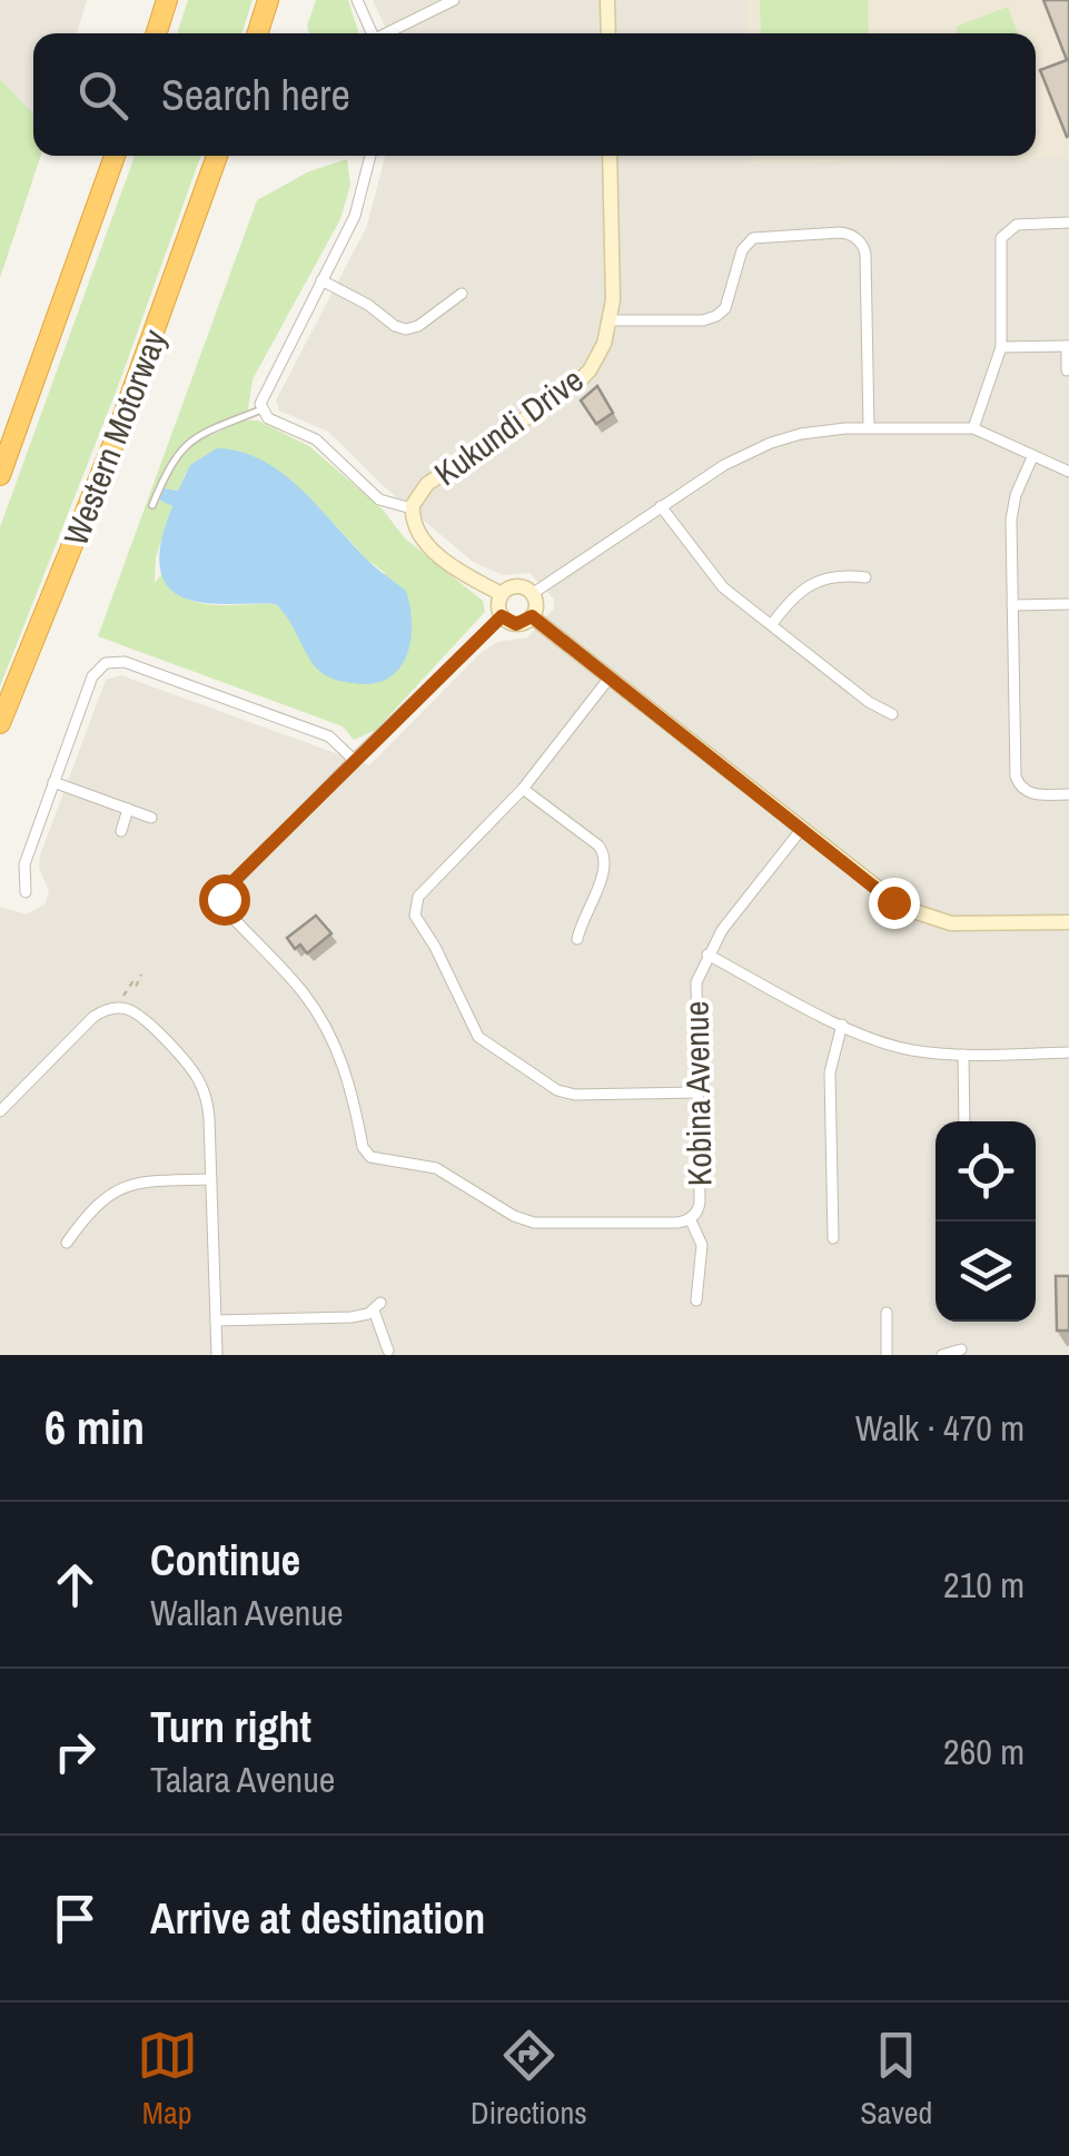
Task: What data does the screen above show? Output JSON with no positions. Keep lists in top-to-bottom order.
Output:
{
  "streets": {
    "highway": ["Western Motorway"],
    "street": ["Kukundi Drive", "Kobina Avenue"]
  },
  "page": {
    "search": "Search here",
    "heading": ["6 min", "Walk · 470 m"],
    "list": [
      ["Continue", "Wallan Avenue", "210 m"],
      ["Turn right", "Talara Avenue", "260 m"],
      "Arrive at destination"
    ],
    "nav": ["Map", "Directions", "Saved"]
  }
}
